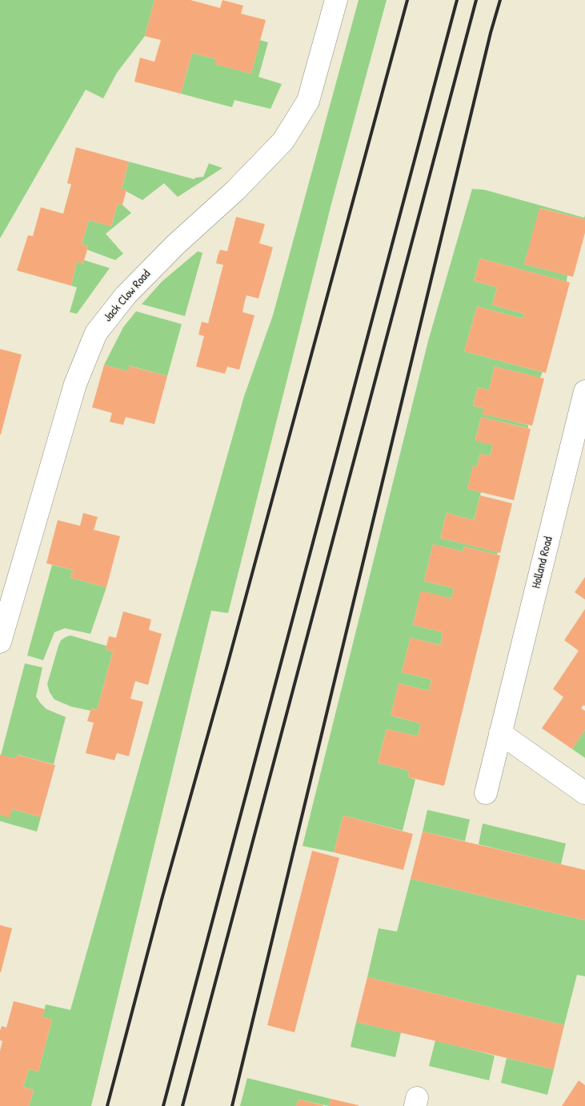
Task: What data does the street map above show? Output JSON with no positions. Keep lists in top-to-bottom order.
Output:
{
  "streets": {
    "street": ["Jack Clow Road", "Holland Road"]
  }
}
